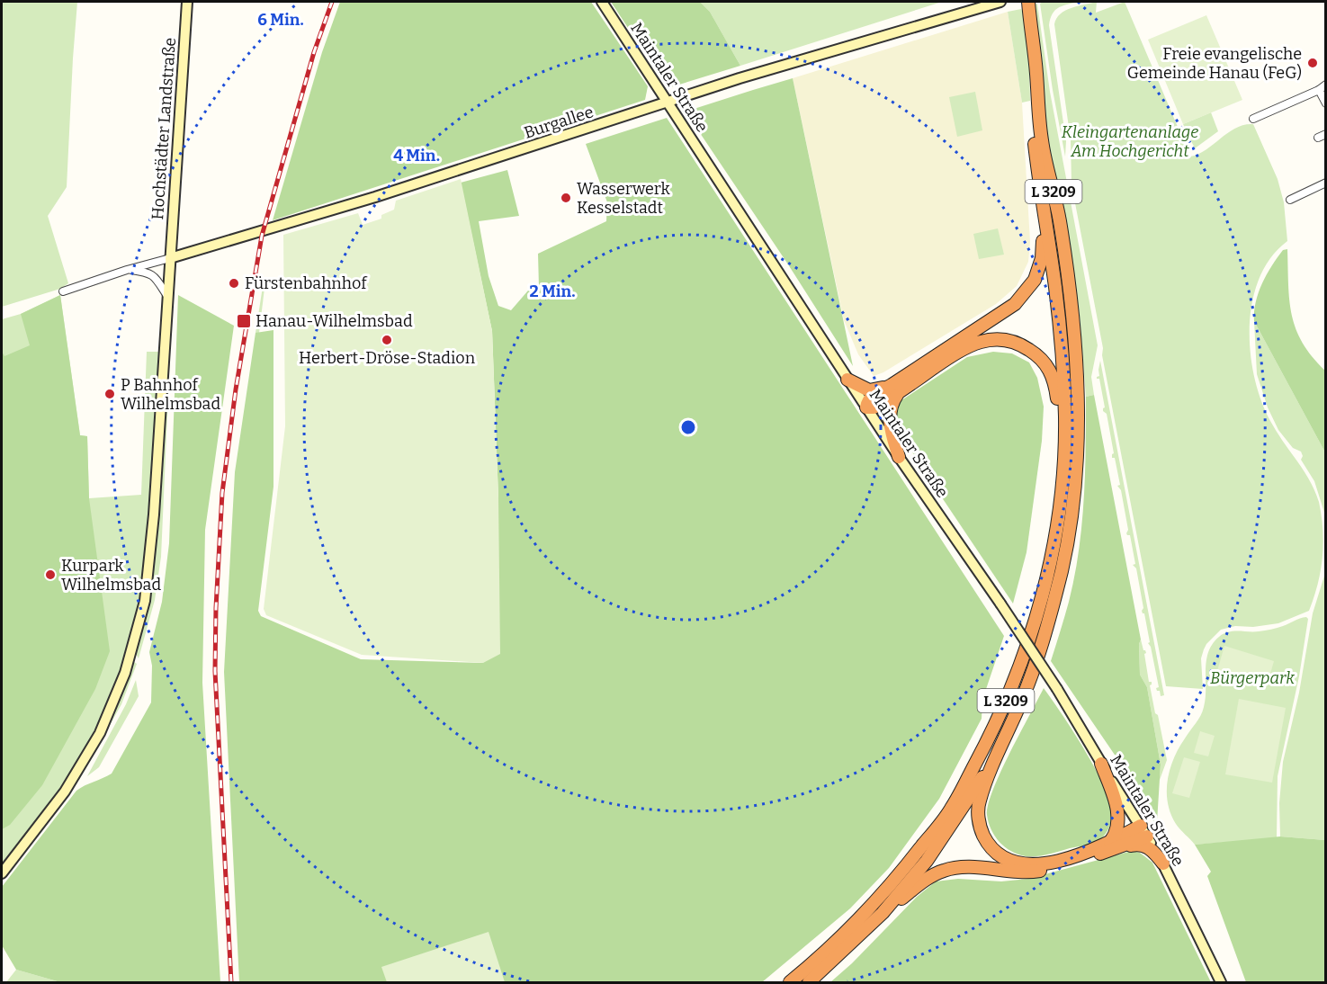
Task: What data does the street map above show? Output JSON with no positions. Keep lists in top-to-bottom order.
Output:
{
  "streets": {
    "highway": ["L 3209"],
    "main road": ["Maintaler Straße", "Burgallee", "Hochstädter Landstraße"]
  },
  "crossings": [
    ["Maintaler Straße", "Burgallee"],
    ["Burgallee", "Hochstädter Landstraße"]
  ],
  "parks": ["Kleingartenanlage Am Hochgericht", "Bürgerpark"],
  "places": {
    "other": [
      "Freie evangelische Gemeinde Hanau (FeG)",
      "Wasserwerk Kesselstadt",
      "Fürstenbahnhof",
      "Herbert-Dröse-Stadion",
      "P Bahnhof Wilhelmsbad",
      "Kurpark Wilhelmsbad"
    ],
    "transit": ["Hanau-Wilhelmsbad"]
  },
  "rings": ["6 Min.", "4 Min.", "2 Min."]
}
